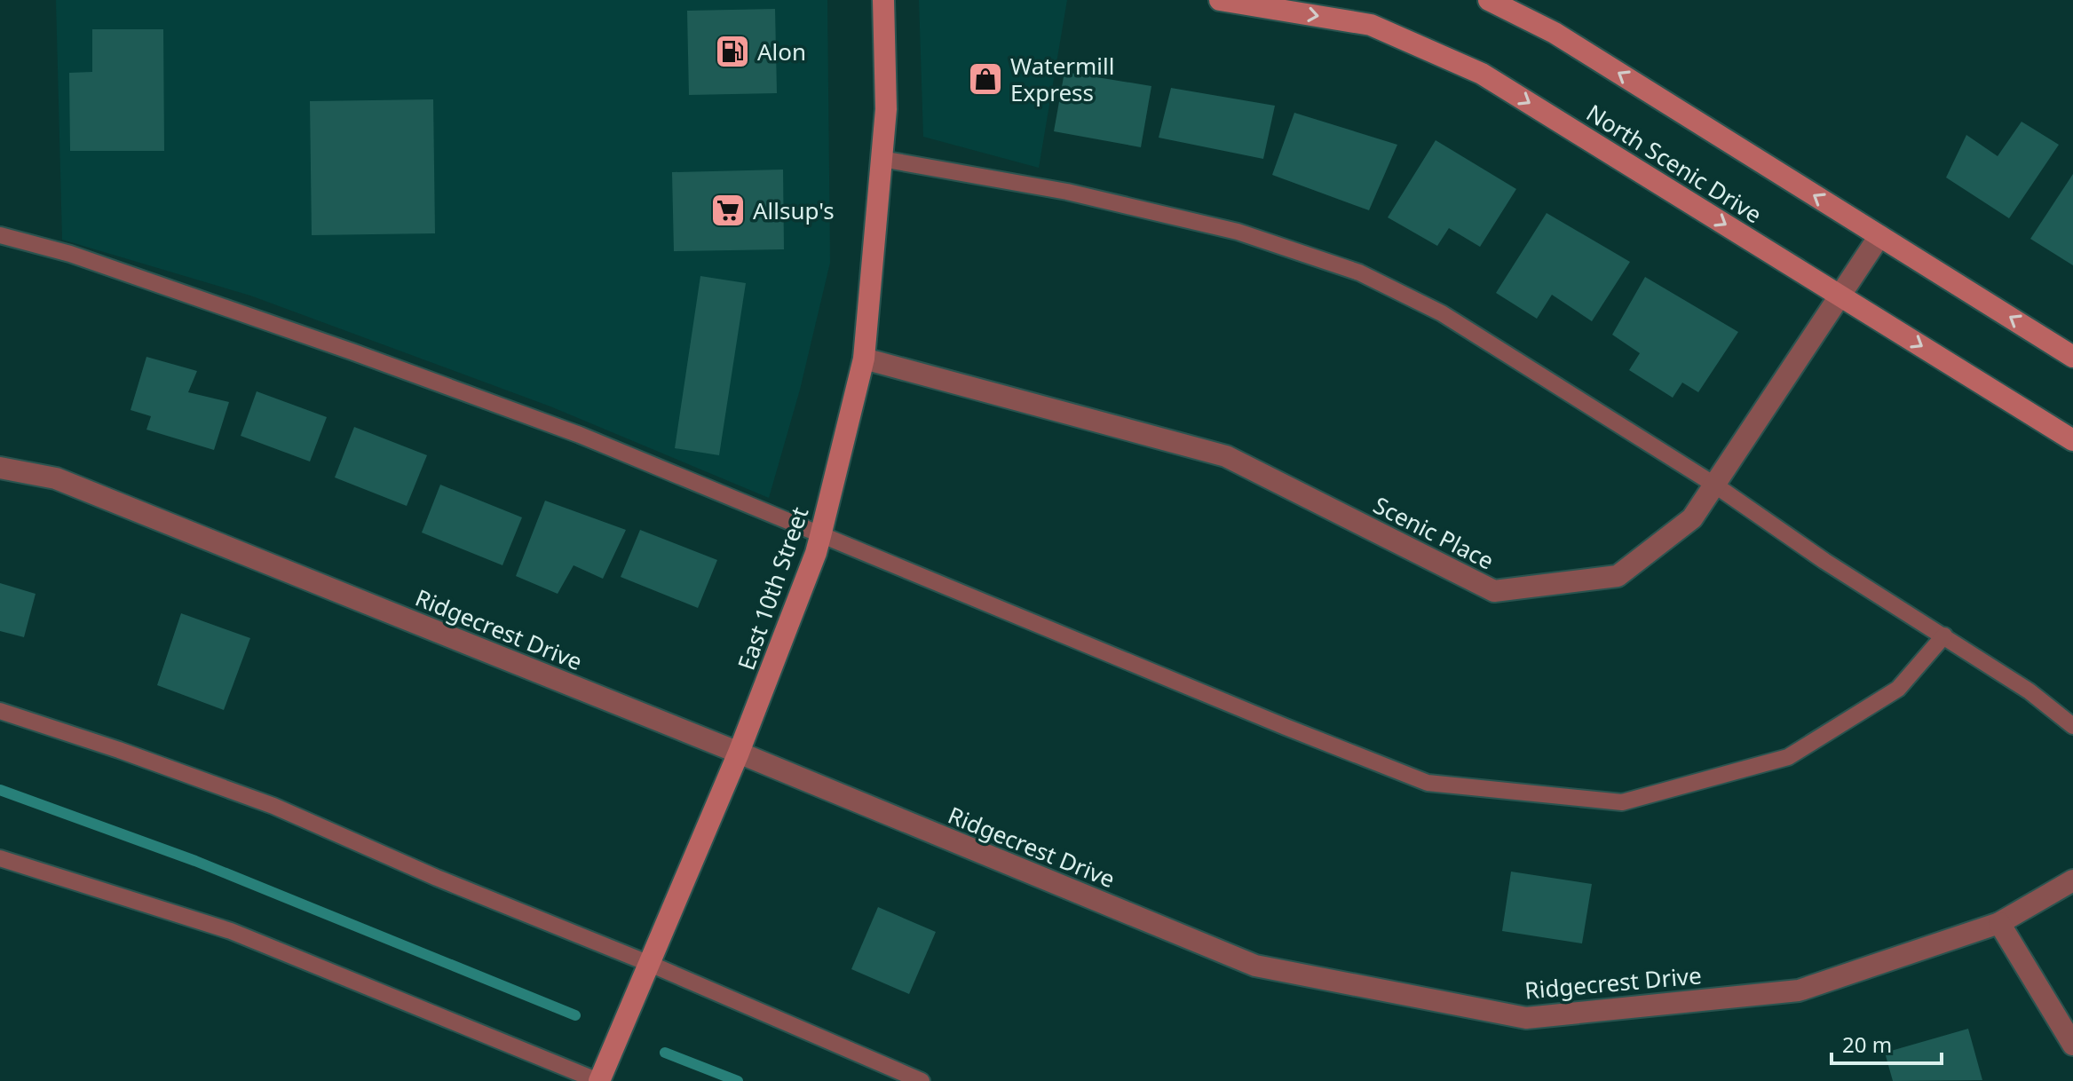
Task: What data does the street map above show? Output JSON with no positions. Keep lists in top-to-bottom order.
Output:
{
  "streets": {
    "main road": ["North Scenic Drive", "East 10th Street"],
    "street": ["Scenic Place", "Ridgecrest Drive"]
  },
  "crossings": [
    ["North Scenic Drive", "Scenic Place"],
    ["Scenic Place", "East 10th Street"],
    ["East 10th Street", "Ridgecrest Drive"]
  ],
  "places": {
    "fuel station": ["Alon"],
    "shop": ["Watermill Express"],
    "supermarket": ["Allsup's"]
  },
  "scale_bar": "20 m"
}
